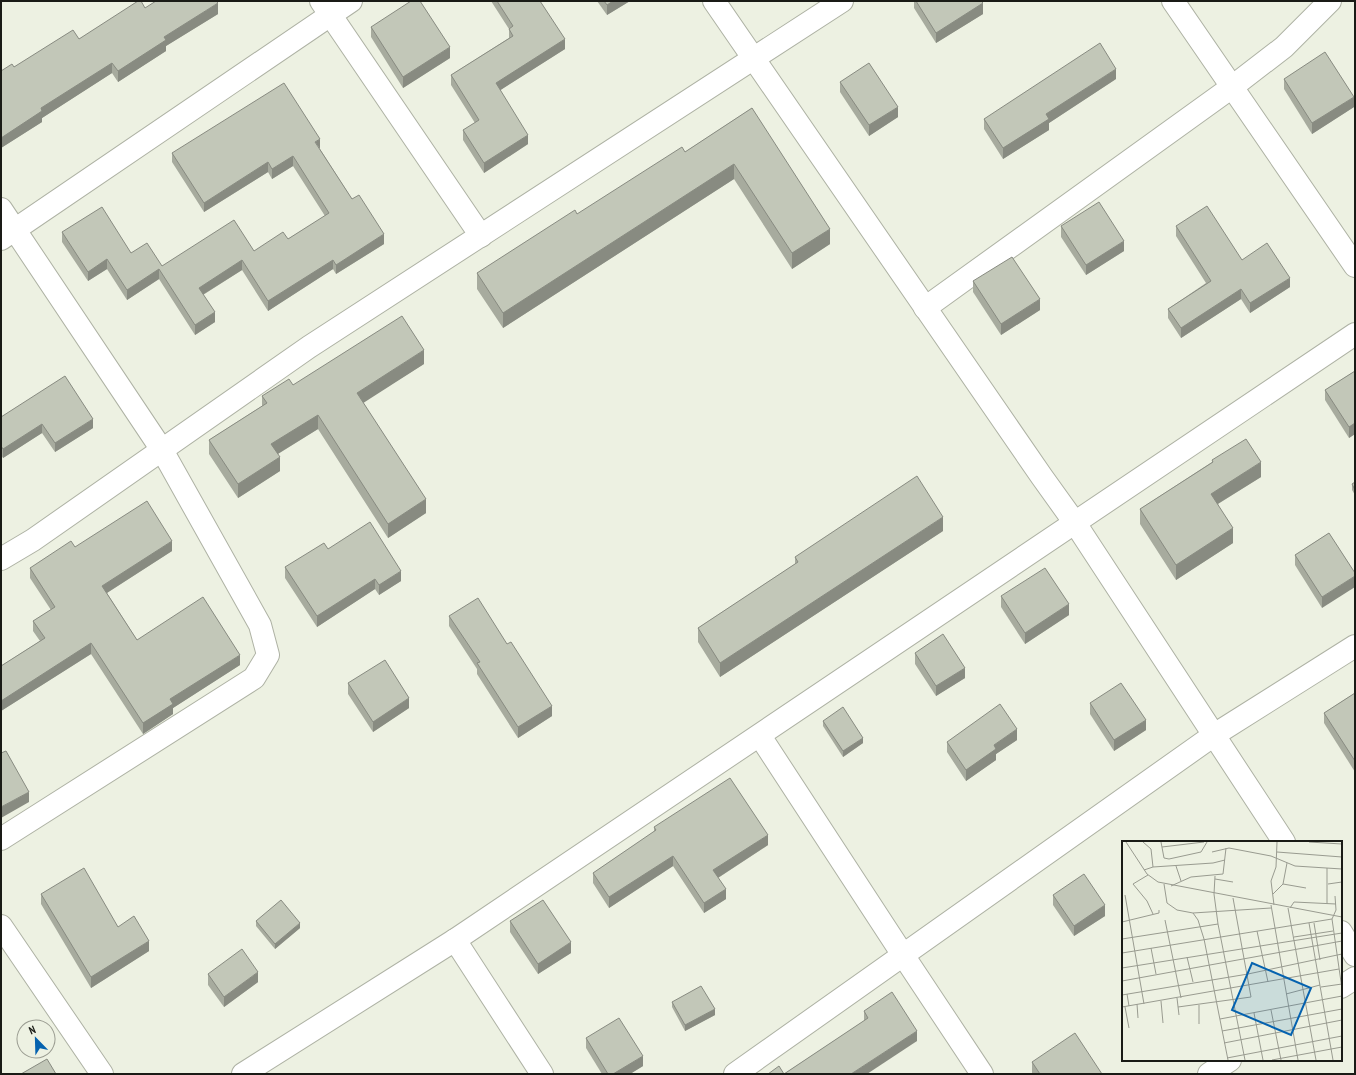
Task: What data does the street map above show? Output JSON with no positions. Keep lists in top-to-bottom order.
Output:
{
  "north": "top left"
}
